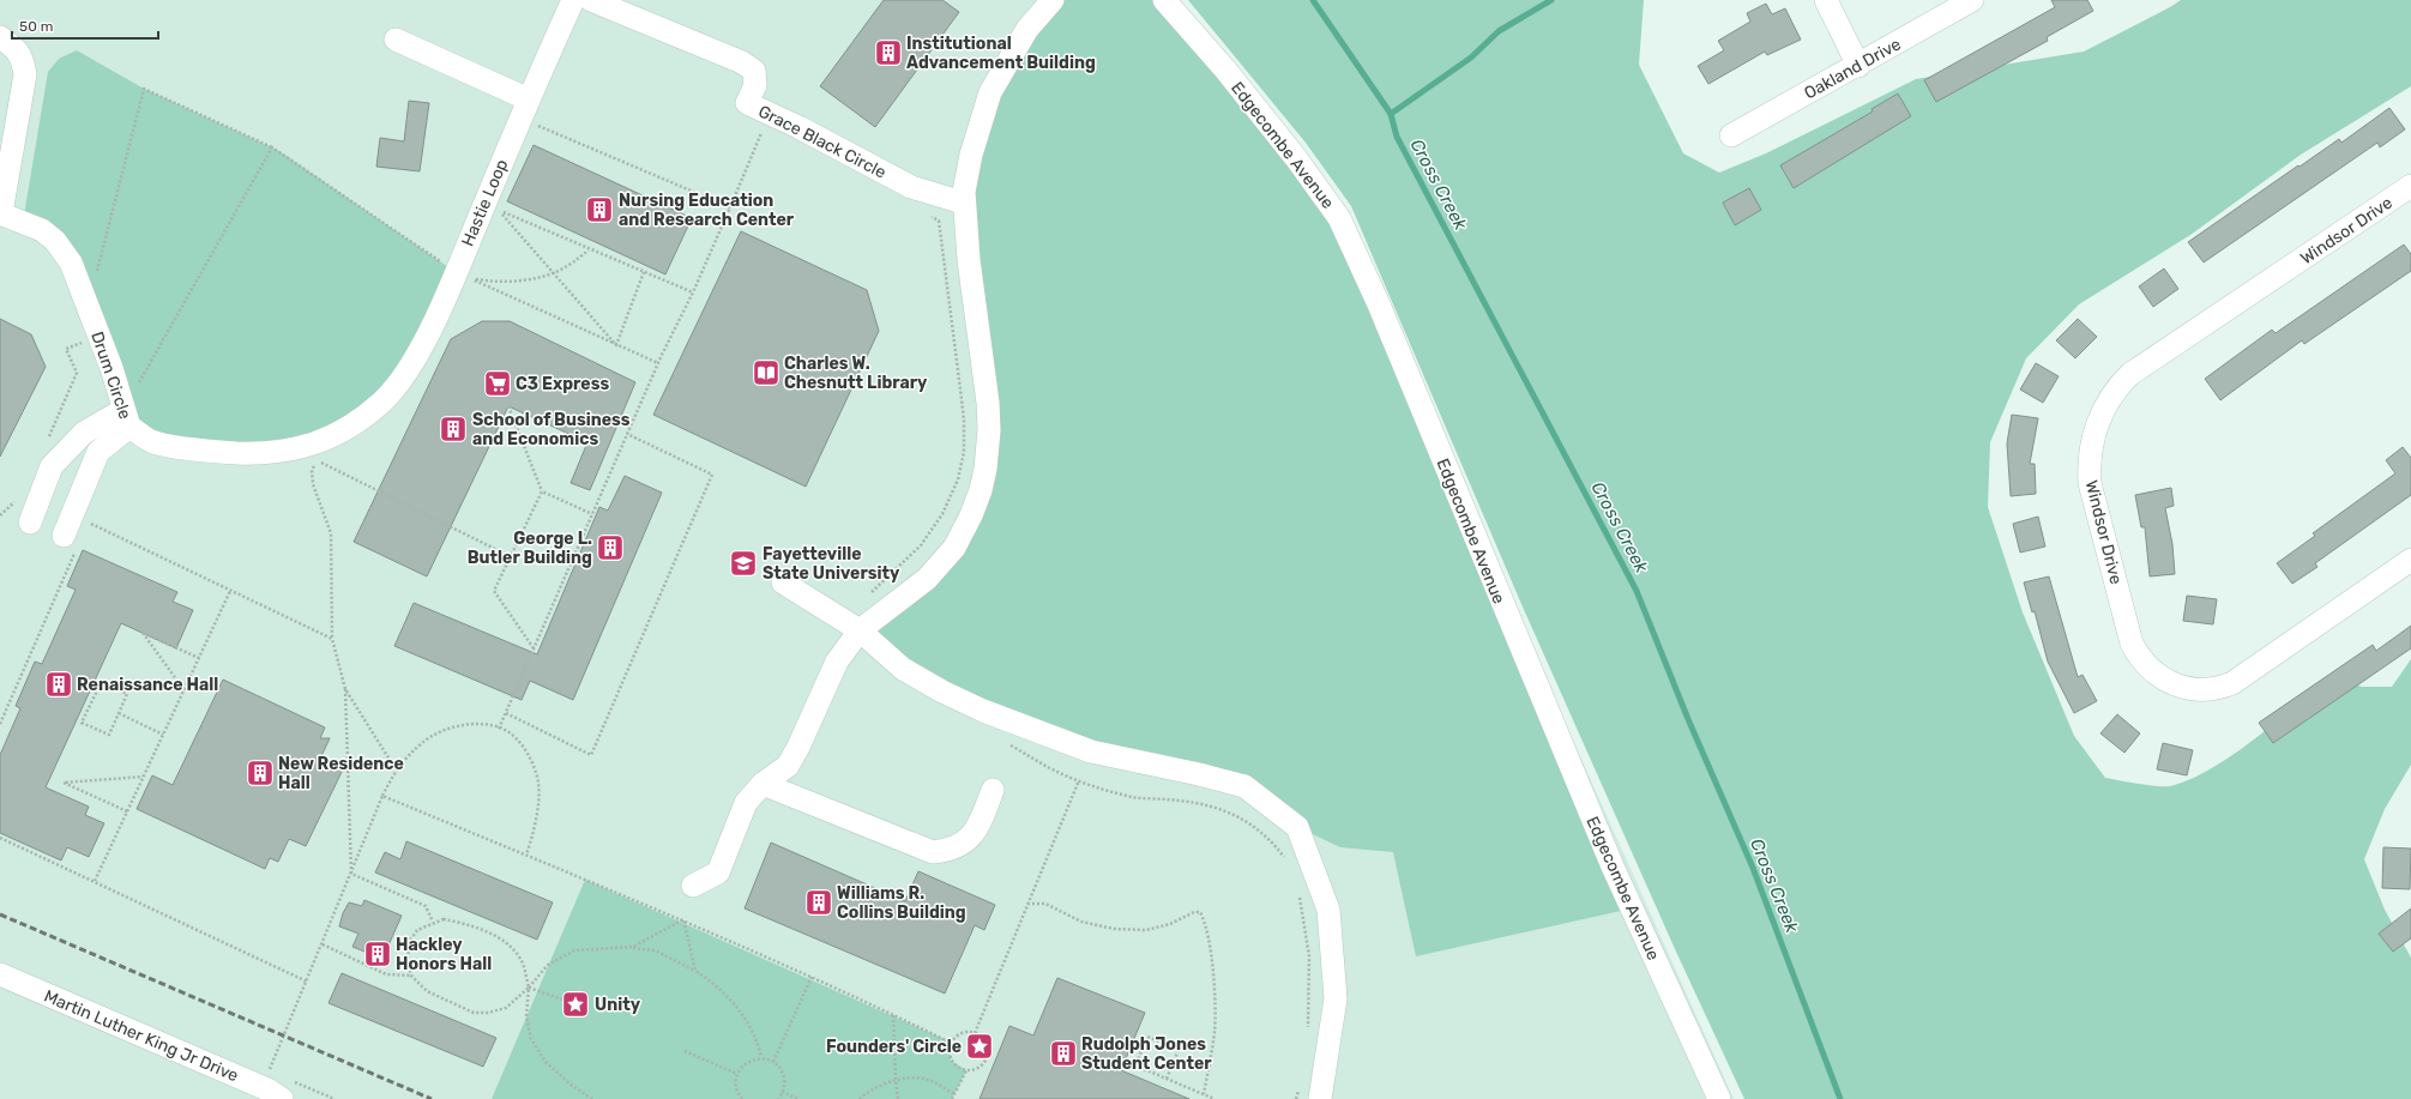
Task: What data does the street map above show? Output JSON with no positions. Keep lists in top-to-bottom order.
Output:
{
  "streets": {
    "street": [
      "Oakland Drive",
      "Grace Black Circle",
      "Edgecombe Avenue",
      "Hastie Loop",
      "Windsor Drive",
      "Drum Circle",
      "Martin Luther King Jr Drive"
    ]
  },
  "crossings": [
    ["Hastie Loop", "Drum Circle"]
  ],
  "water": ["Cross Creek"],
  "places": {
    "building": [
      "Institutional Advancement Building",
      "Nursing Education and Research Center",
      "School of Business and Economics",
      "George L. Butler Building",
      "Renaissance Hall",
      "New Residence Hall",
      "Williams R. Collins Building",
      "Hackley Honors Hall",
      "Rudolph Jones Student Center"
    ],
    "library": ["Charles W. Chesnutt Library"],
    "supermarket": ["C3 Express"],
    "school or university": ["Fayetteville State University"],
    "place": ["Unity", "Founders' Circle"]
  },
  "scale_bar": "50 m"
}
